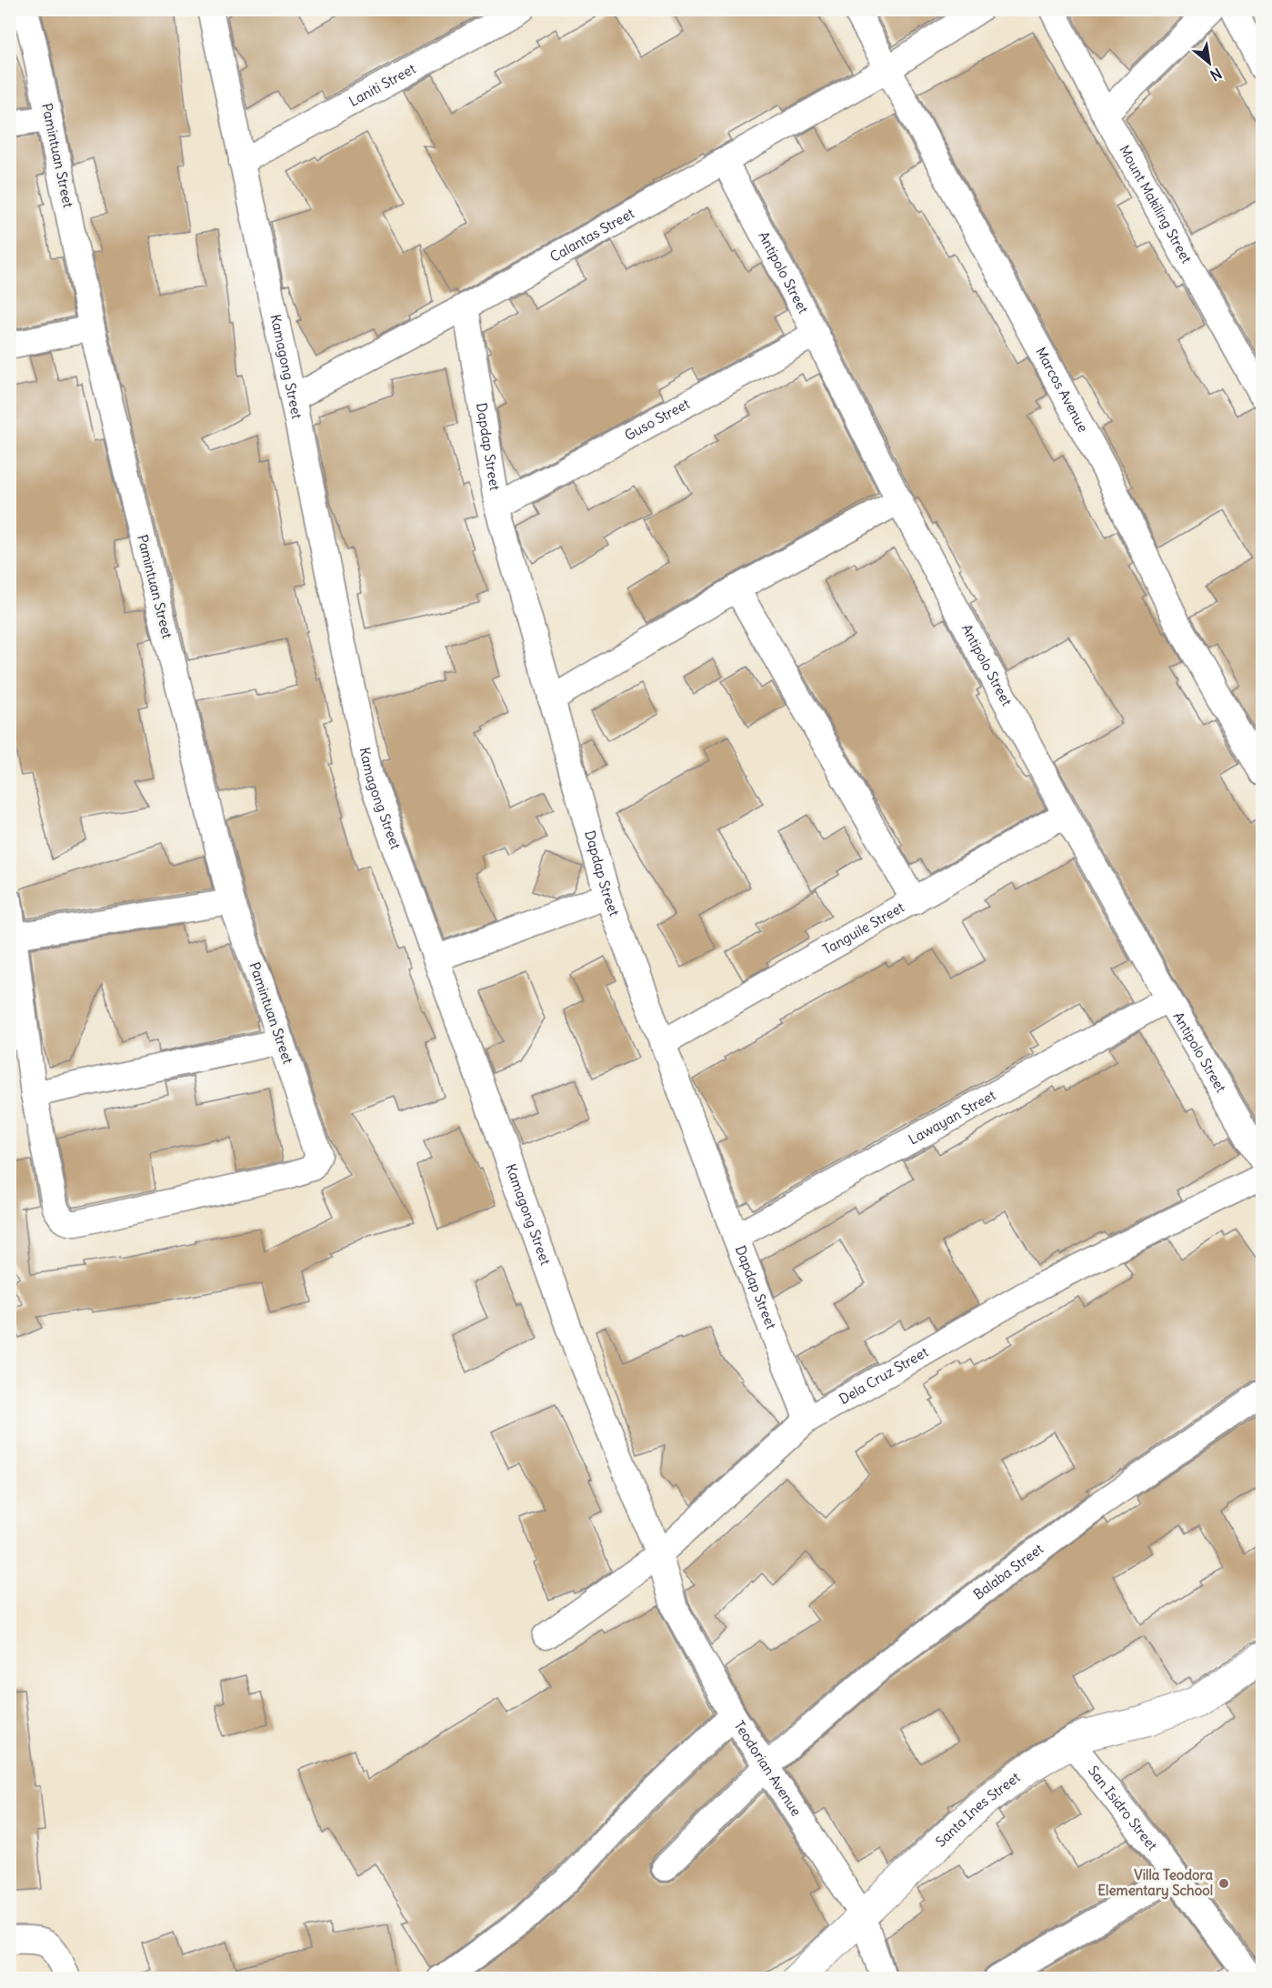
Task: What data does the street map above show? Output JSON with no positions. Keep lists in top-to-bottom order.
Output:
{
  "streets": {
    "street": [
      "Laniti Street",
      "Pamintuan Street",
      "Mount Makiling Street",
      "Calantas Street",
      "Antipolo Street",
      "Kamagong Street",
      "Marcos Avenue",
      "Guso Street",
      "Dapdap Street",
      "Tanguile Street",
      "Lawayan Street",
      "Dela Cruz Street",
      "Balaba Street",
      "Teodorian Avenue",
      "San Isidro Street",
      "Santa Ines Street"
    ]
  },
  "crossings": [
    ["Laniti Street", "Kamagong Street"],
    ["Calantas Street", "Antipolo Street"],
    ["Calantas Street", "Kamagong Street"],
    ["Calantas Street", "Marcos Avenue"],
    ["Calantas Street", "Dapdap Street"],
    ["Antipolo Street", "Guso Street"],
    ["Antipolo Street", "Tanguile Street"],
    ["Antipolo Street", "Lawayan Street"],
    ["Kamagong Street", "Dela Cruz Street"],
    ["Kamagong Street", "Teodorian Avenue"],
    ["Guso Street", "Dapdap Street"],
    ["Dapdap Street", "Tanguile Street"],
    ["Dapdap Street", "Lawayan Street"],
    ["Dapdap Street", "Dela Cruz Street"],
    ["Dela Cruz Street", "Teodorian Avenue"],
    ["Balaba Street", "Teodorian Avenue"],
    ["Teodorian Avenue", "Santa Ines Street"],
    ["San Isidro Street", "Santa Ines Street"]
  ],
  "places": ["Villa Teodora Elementary School"],
  "north": "bottom right"
}
